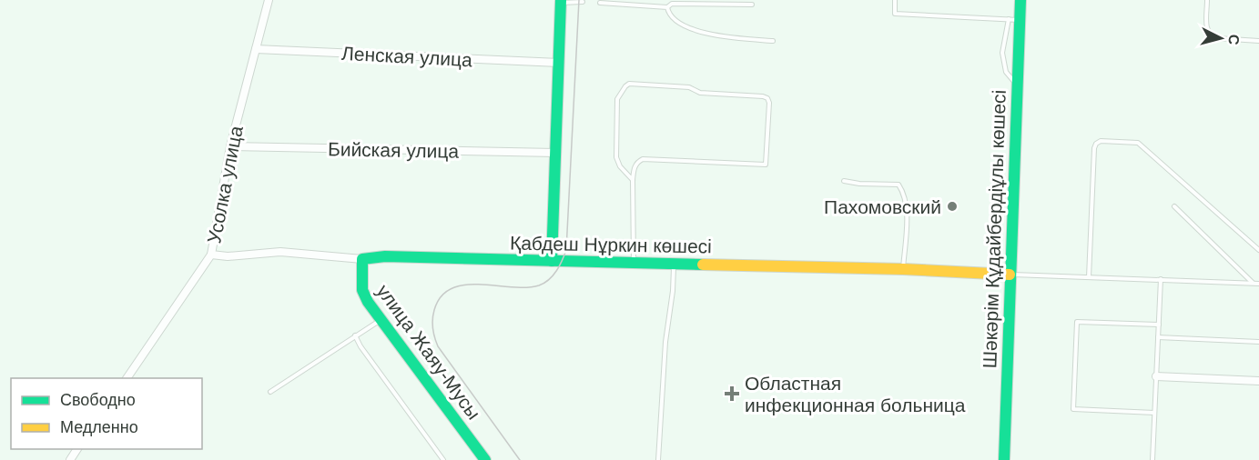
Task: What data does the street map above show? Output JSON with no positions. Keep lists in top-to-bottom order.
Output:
{
  "streets": {
    "street": [
      "Ленская улица",
      "Бийская улица",
      "Усолка улица",
      "Шәкәрім Құдайбердіұлы көшесі",
      "Қабдеш Нұркин көшесі",
      "улица Жаяу-Мусы"
    ]
  },
  "crossings": [
    ["Ленская улица", "Усолка улица"],
    ["Бийская улица", "Усолка улица"],
    ["Усолка улица", "Қабдеш Нұркин көшесі"],
    ["Шәкәрім Құдайбердіұлы көшесі", "Қабдеш Нұркин көшесі"],
    ["Қабдеш Нұркин көшесі", "улица Жаяу-Мусы"]
  ],
  "places": {
    "other": ["Пахомовский"],
    "health": ["Областная инфекционная больница"]
  },
  "legend": ["Свободно", "Медленно"],
  "north": "right"
}
